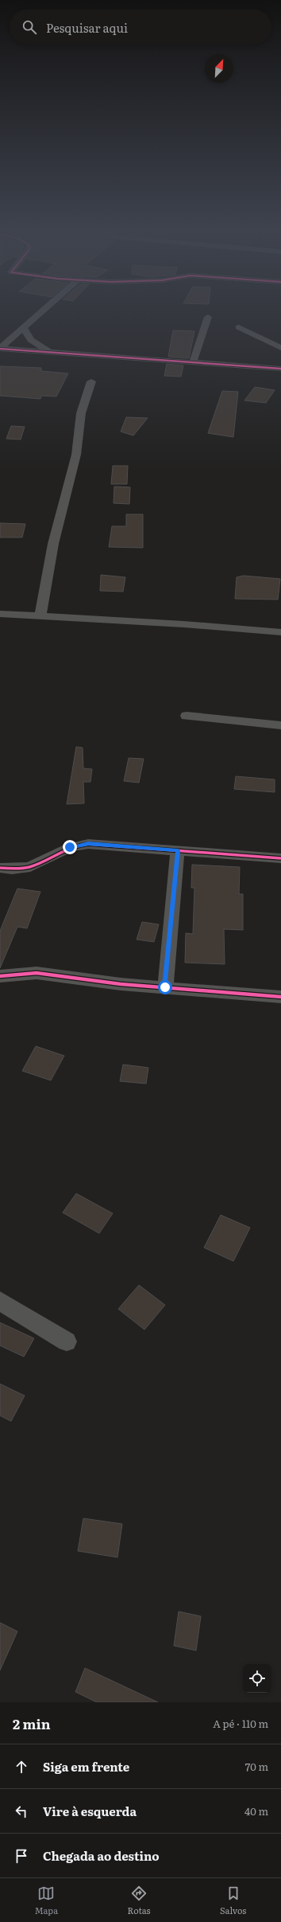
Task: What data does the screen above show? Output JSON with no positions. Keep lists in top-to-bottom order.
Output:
{
  "north": "top right",
  "page": {
    "search": "Pesquisar aqui",
    "heading": ["2 min", "A pé · 110 m"],
    "list": [
      ["Siga em frente", "70 m"],
      ["Vire à esquerda", "40 m"],
      "Chegada ao destino"
    ],
    "nav": ["Mapa", "Rotas", "Salvos"]
  }
}
